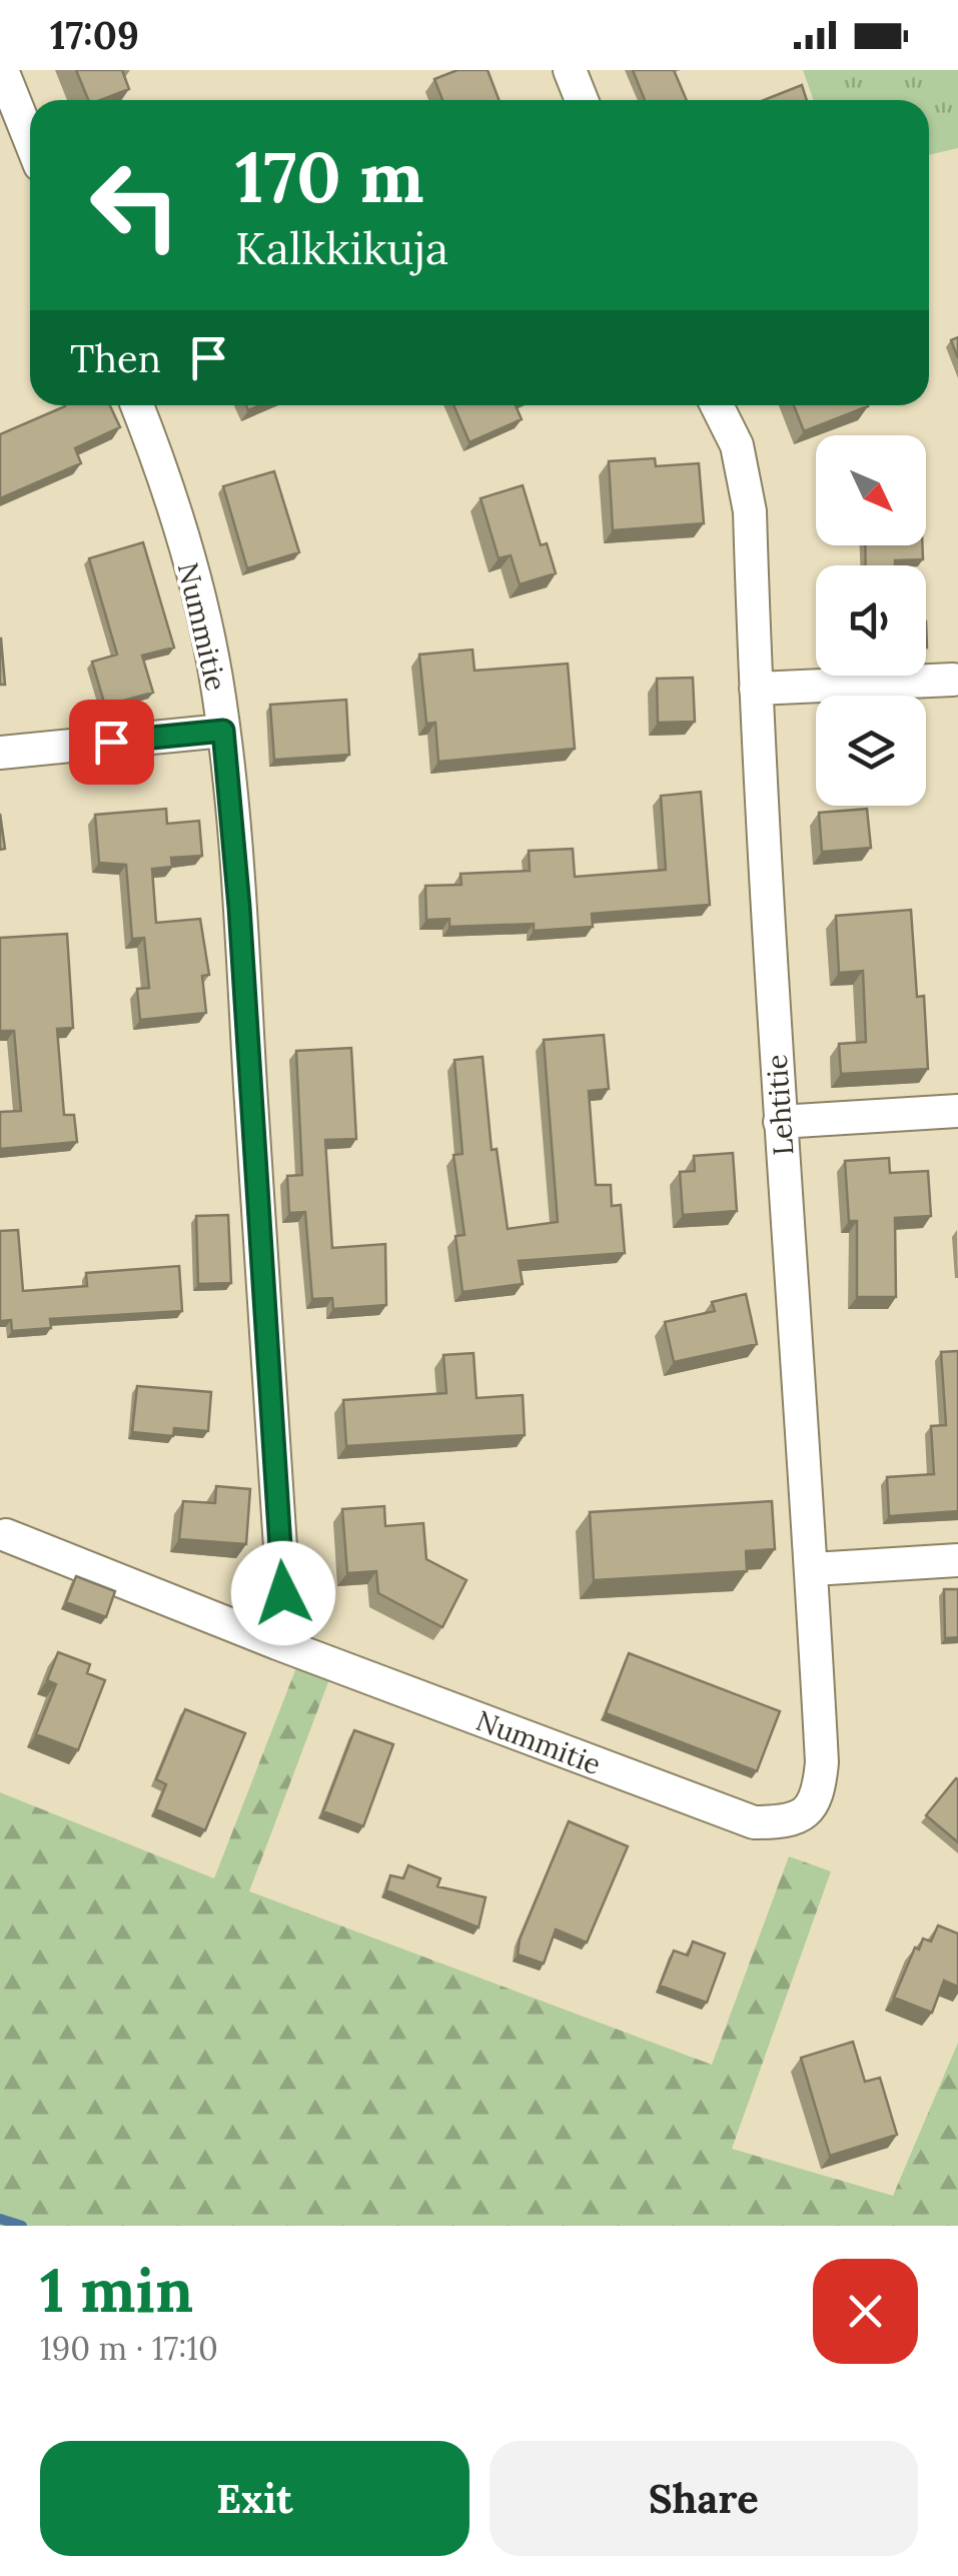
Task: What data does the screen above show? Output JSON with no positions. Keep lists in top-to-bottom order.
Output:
{
  "streets": {
    "street": ["Nummitie", "Lehtitie"]
  },
  "crossings": [
    ["Nummitie", "Lehtitie"]
  ],
  "north": "bottom right",
  "page": {
    "status": "17:09",
    "turn": ["170 m", "Kalkkikuja"],
    "then": "Then",
    "heading": ["1 min", "190 m · 17:10"],
    "buttons": ["Exit", "Share"]
  }
}
